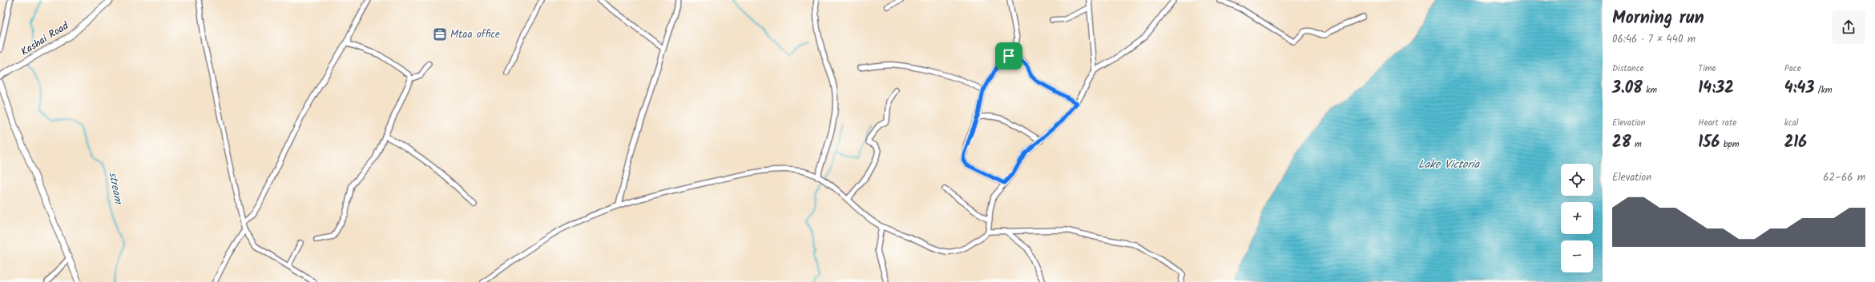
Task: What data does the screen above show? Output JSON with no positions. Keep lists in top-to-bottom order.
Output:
{
  "streets": {
    "street": ["Kashai Road"]
  },
  "water": ["Lake Victoria", "stream"],
  "places": {
    "office": ["Mtaa office"]
  },
  "page": {
    "heading": ["Morning run", "06:46 · 7 × 440 m"],
    "stats": [
      ["Distance", "3.08 km"],
      ["Time", "14:32"],
      ["Pace", "4:43 /km"],
      ["Elevation", "28 m"],
      ["Heart rate", "156 bpm"],
      ["kcal", "216"]
    ],
    "chart": ["Elevation", "62–66 m"],
    "map_buttons": ["+", "−"]
  }
}
